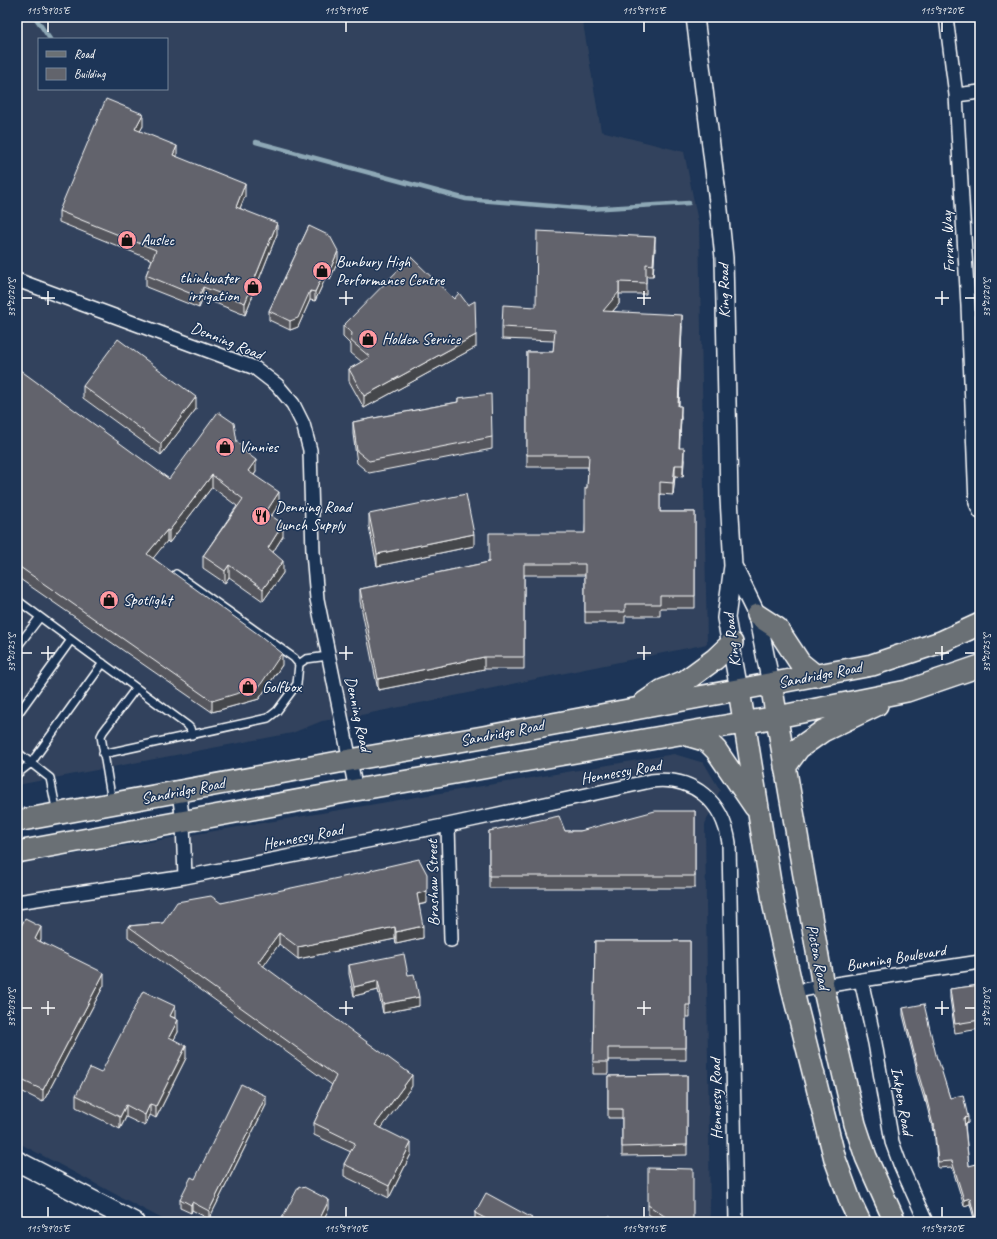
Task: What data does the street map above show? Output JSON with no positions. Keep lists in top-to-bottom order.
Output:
{
  "streets": {
    "main road": ["Sandridge Road", "Picton Road"],
    "street": [
      "Forum Way",
      "King Road",
      "Denning Road",
      "Hennessy Road",
      "Brashaw Street",
      "Bunning Boulevard",
      "Inkpen Road"
    ]
  },
  "crossings": [
    ["King Road", "Sandridge Road"],
    ["King Road", "Picton Road"],
    ["Denning Road", "Sandridge Road"],
    ["Sandridge Road", "Picton Road"],
    ["Hennessy Road", "Brashaw Street"],
    ["Picton Road", "Bunning Boulevard"],
    ["Bunning Boulevard", "Inkpen Road"]
  ],
  "places": {
    "shop": [
      "Auslec",
      "Bunbury High Performance Centre",
      "thinkwater irrigation",
      "Holden Service",
      "Vinnies",
      "Spotlight",
      "Golfbox"
    ],
    "restaurant": ["Denning Road Lunch Supply"]
  },
  "legend": ["Road", "Building"],
  "coordinates": [
    "115°39'05\"E",
    "115°39'10\"E",
    "115°39'15\"E",
    "115°39'20\"E",
    "33°20'20\"S",
    "33°20'25\"S",
    "33°20'30\"S"
  ]
}
